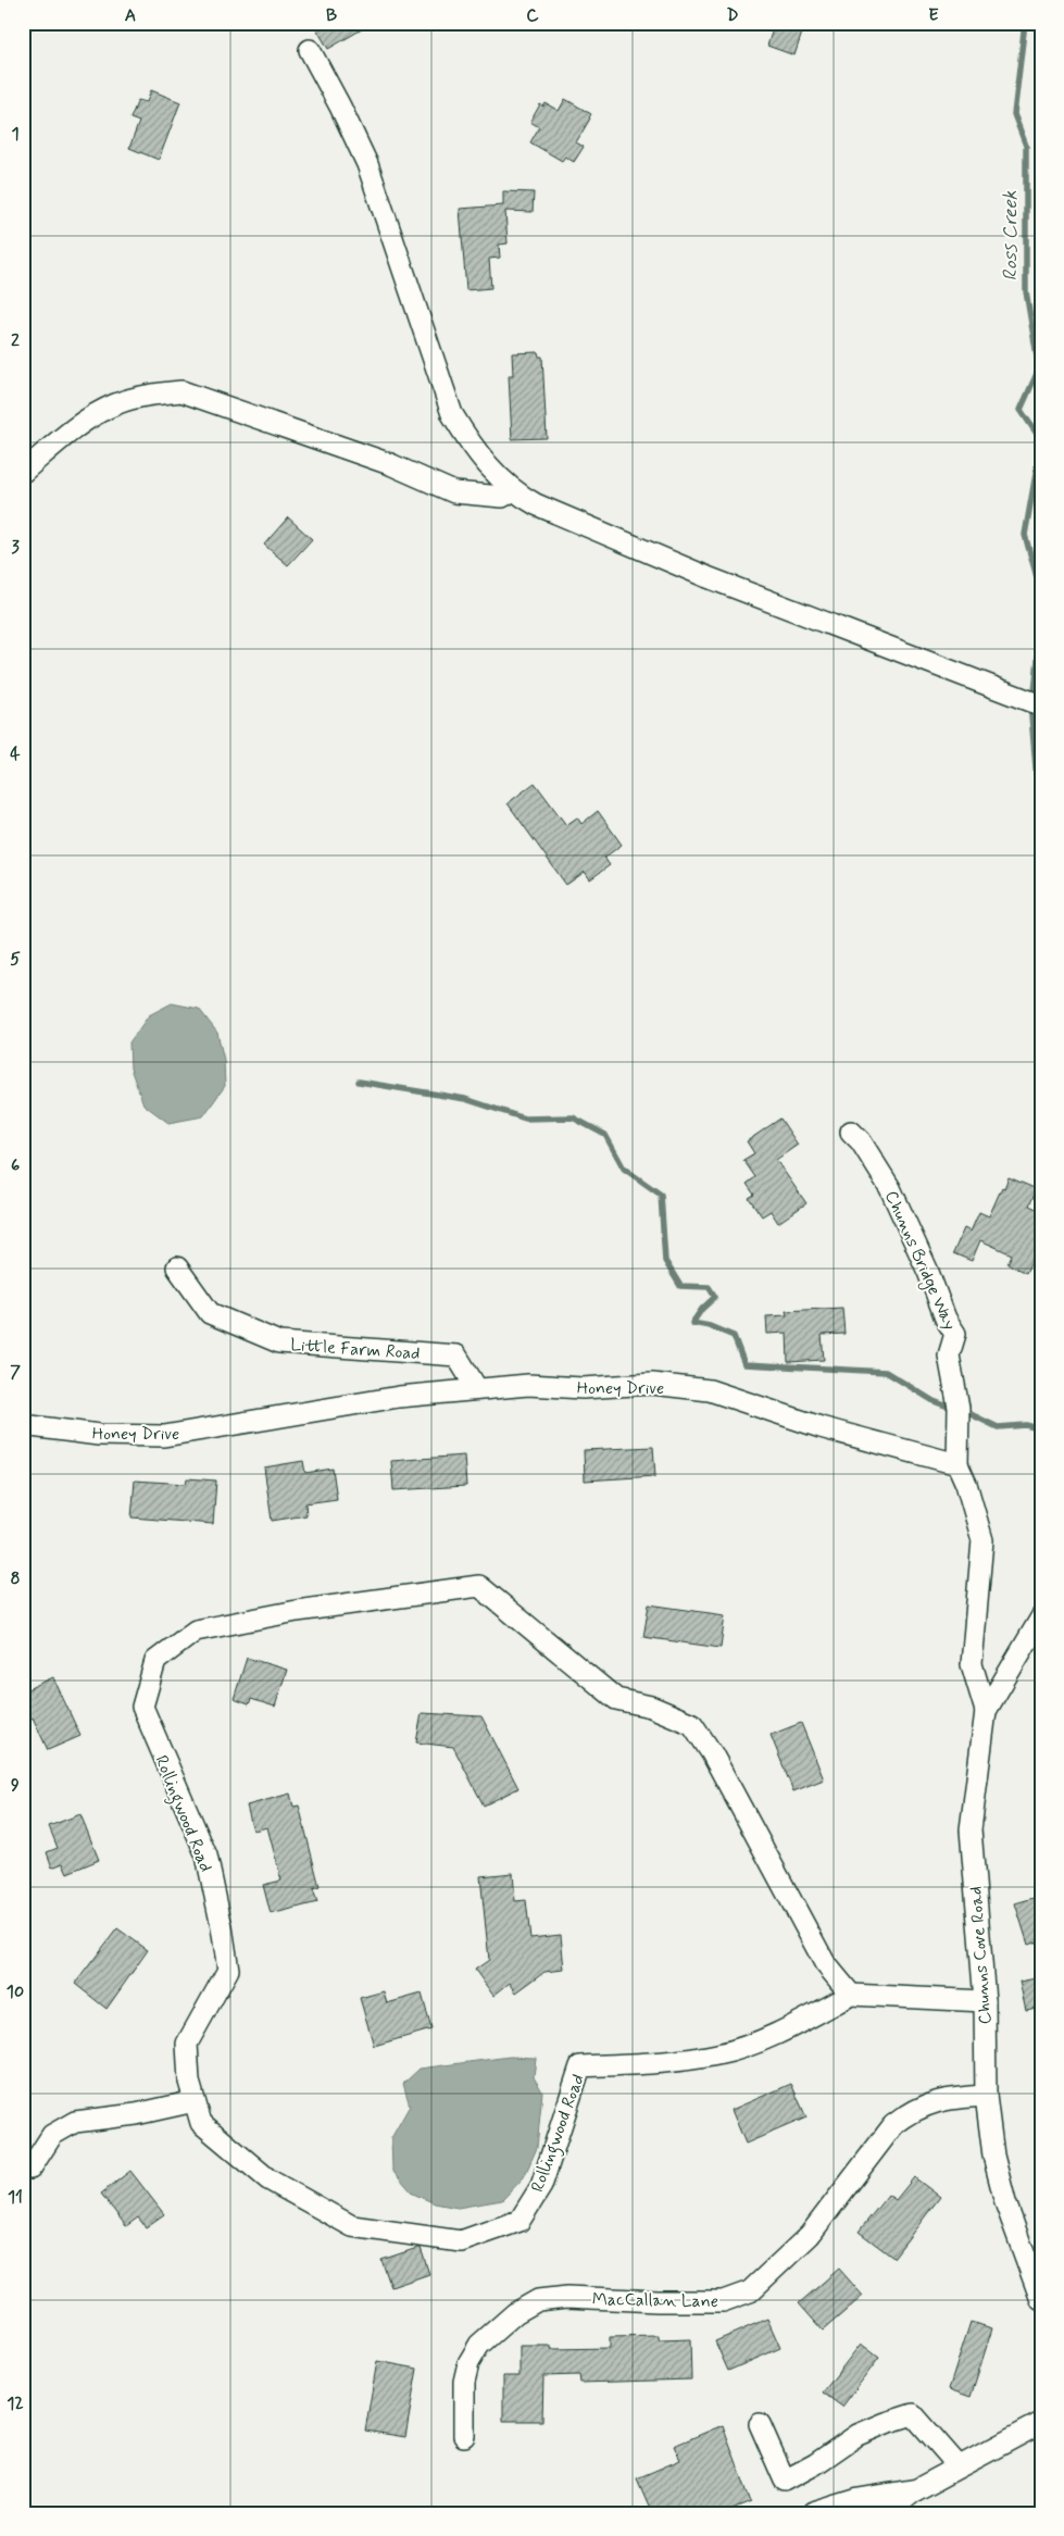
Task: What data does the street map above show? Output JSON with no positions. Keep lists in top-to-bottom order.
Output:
{
  "streets": {
    "street": [
      "Chunns Bridge Way",
      "Little Farm Road",
      "Honey Drive",
      "Rollingwood Road",
      "Chunns Cove Road",
      "MacCallan Lane"
    ]
  },
  "crossings": [
    ["Chunns Bridge Way", "Honey Drive"],
    ["Little Farm Road", "Honey Drive"],
    ["Chunns Cove Road", "MacCallan Lane"]
  ],
  "water": ["Ross Creek"],
  "grid": {
    "columns": [
      "A",
      "B",
      "C",
      "D",
      "E"
    ],
    "rows": [
      "1",
      "2",
      "3",
      "4",
      "5",
      "6",
      "7",
      "8",
      "9",
      "10",
      "11",
      "12"
    ]
  }
}
